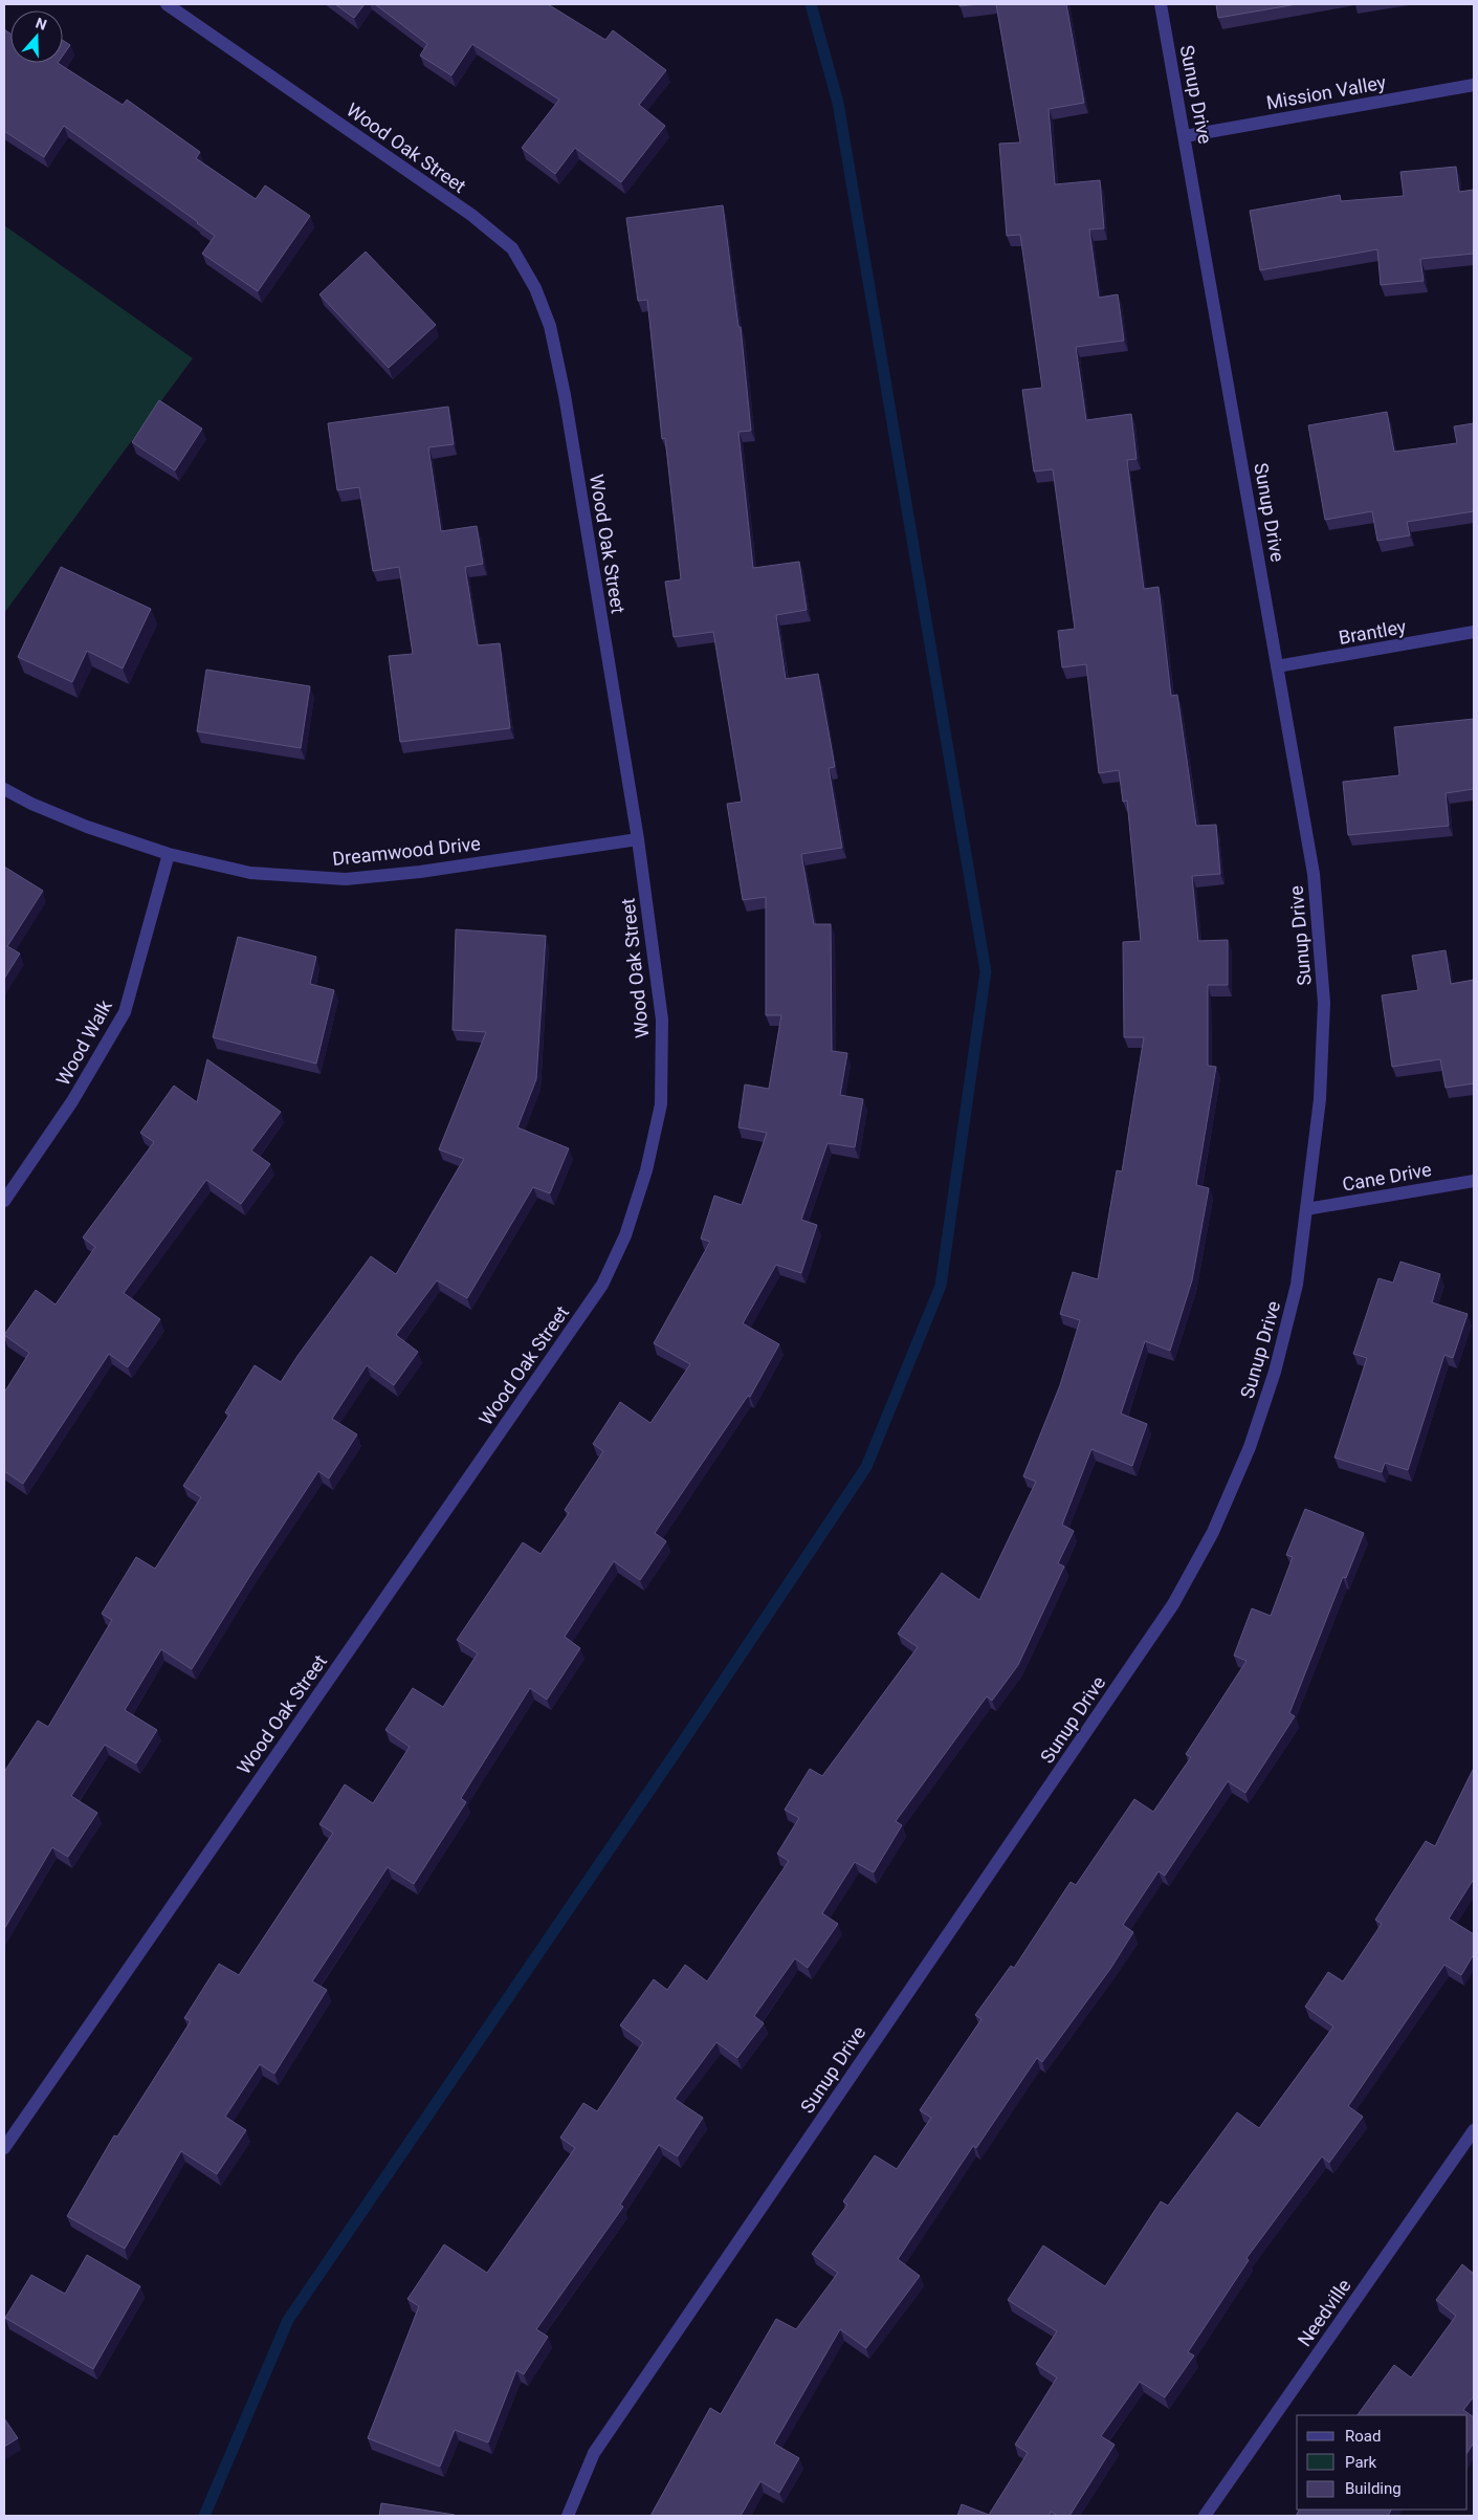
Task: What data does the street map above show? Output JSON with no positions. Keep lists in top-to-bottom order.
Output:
{
  "streets": {
    "street": [
      "Mission Valley",
      "Sunup Drive",
      "Wood Oak Street",
      "Brantley",
      "Dreamwood Drive",
      "Wood Walk",
      "Cane Drive",
      "Needville"
    ]
  },
  "crossings": [
    ["Mission Valley", "Sunup Drive"],
    ["Sunup Drive", "Brantley"],
    ["Sunup Drive", "Cane Drive"],
    ["Wood Oak Street", "Dreamwood Drive"],
    ["Dreamwood Drive", "Wood Walk"]
  ],
  "legend": ["Road", "Park", "Building"],
  "north": "top"
}
